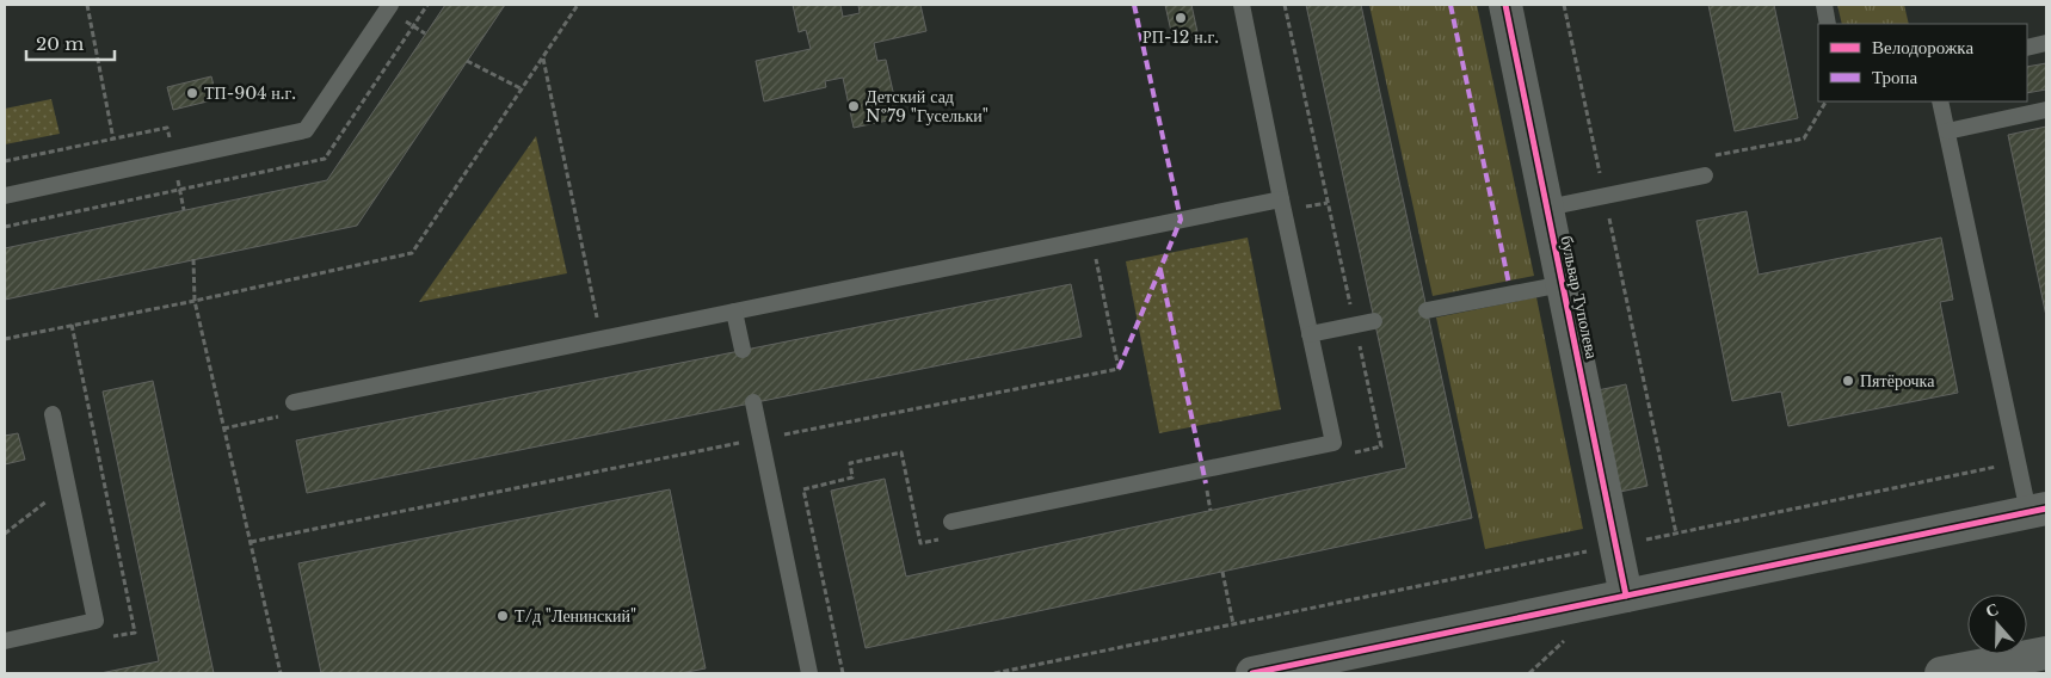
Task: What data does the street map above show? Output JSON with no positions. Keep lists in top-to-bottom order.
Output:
{
  "streets": {
    "street": ["бульвар Туполева"]
  },
  "places": [
    "РП-12 н.г.",
    "ТП-904 н.г.",
    "Детский сад №79 \"Гусельки\"",
    "Пятёрочка",
    "Т/д \"Ленинский\""
  ],
  "legend": ["Велодорожка", "Тропа"],
  "scale_bar": "20 m",
  "north": "top"
}
